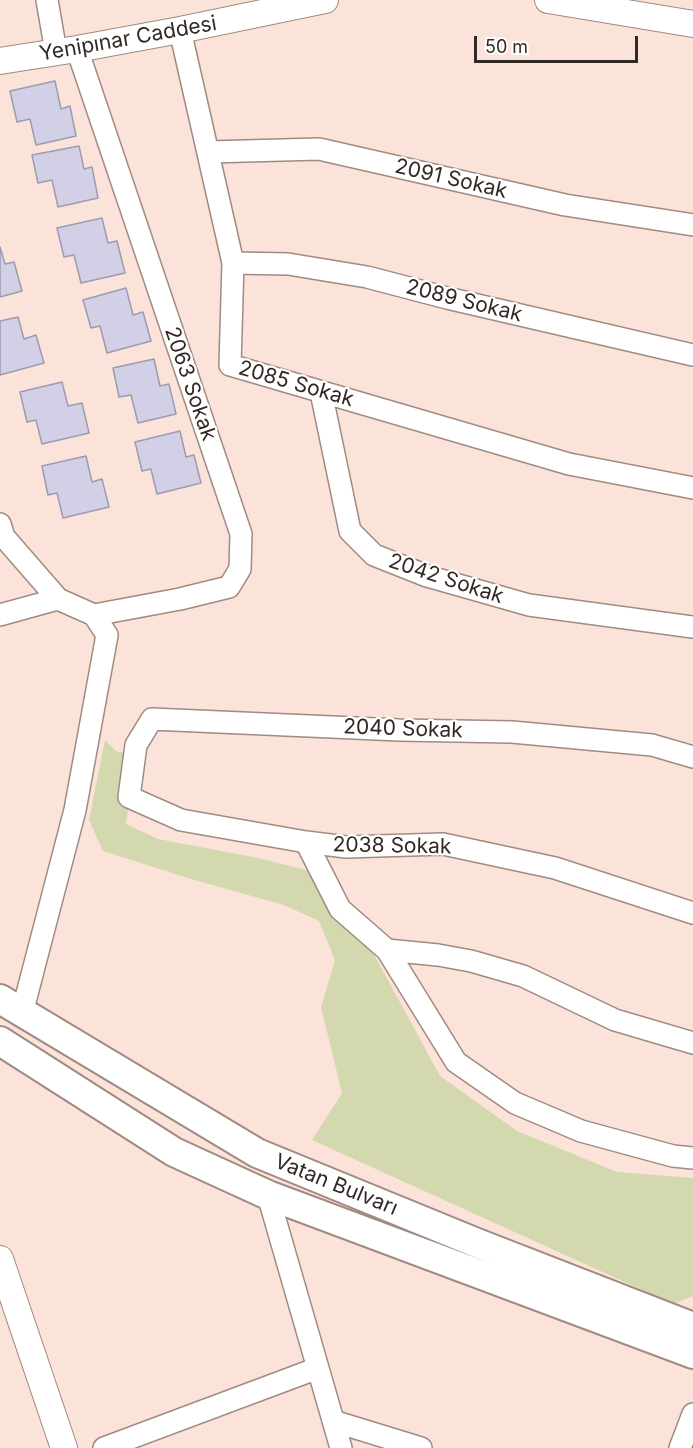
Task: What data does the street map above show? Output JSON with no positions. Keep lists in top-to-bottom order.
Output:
{
  "streets": {
    "main road": ["Vatan Bulvarı"],
    "street": [
      "Yenipınar Caddesi",
      "2091 Sokak",
      "2089 Sokak",
      "2063 Sokak",
      "2085 Sokak",
      "2042 Sokak",
      "2040 Sokak",
      "2038 Sokak"
    ]
  },
  "crossings": [
    ["Yenipınar Caddesi", "2063 Sokak"],
    ["Yenipınar Caddesi", "2085 Sokak"],
    ["2091 Sokak", "2085 Sokak"],
    ["2089 Sokak", "2085 Sokak"],
    ["2085 Sokak", "2042 Sokak"],
    ["2040 Sokak", "2038 Sokak"]
  ],
  "scale_bar": "50 m"
}
